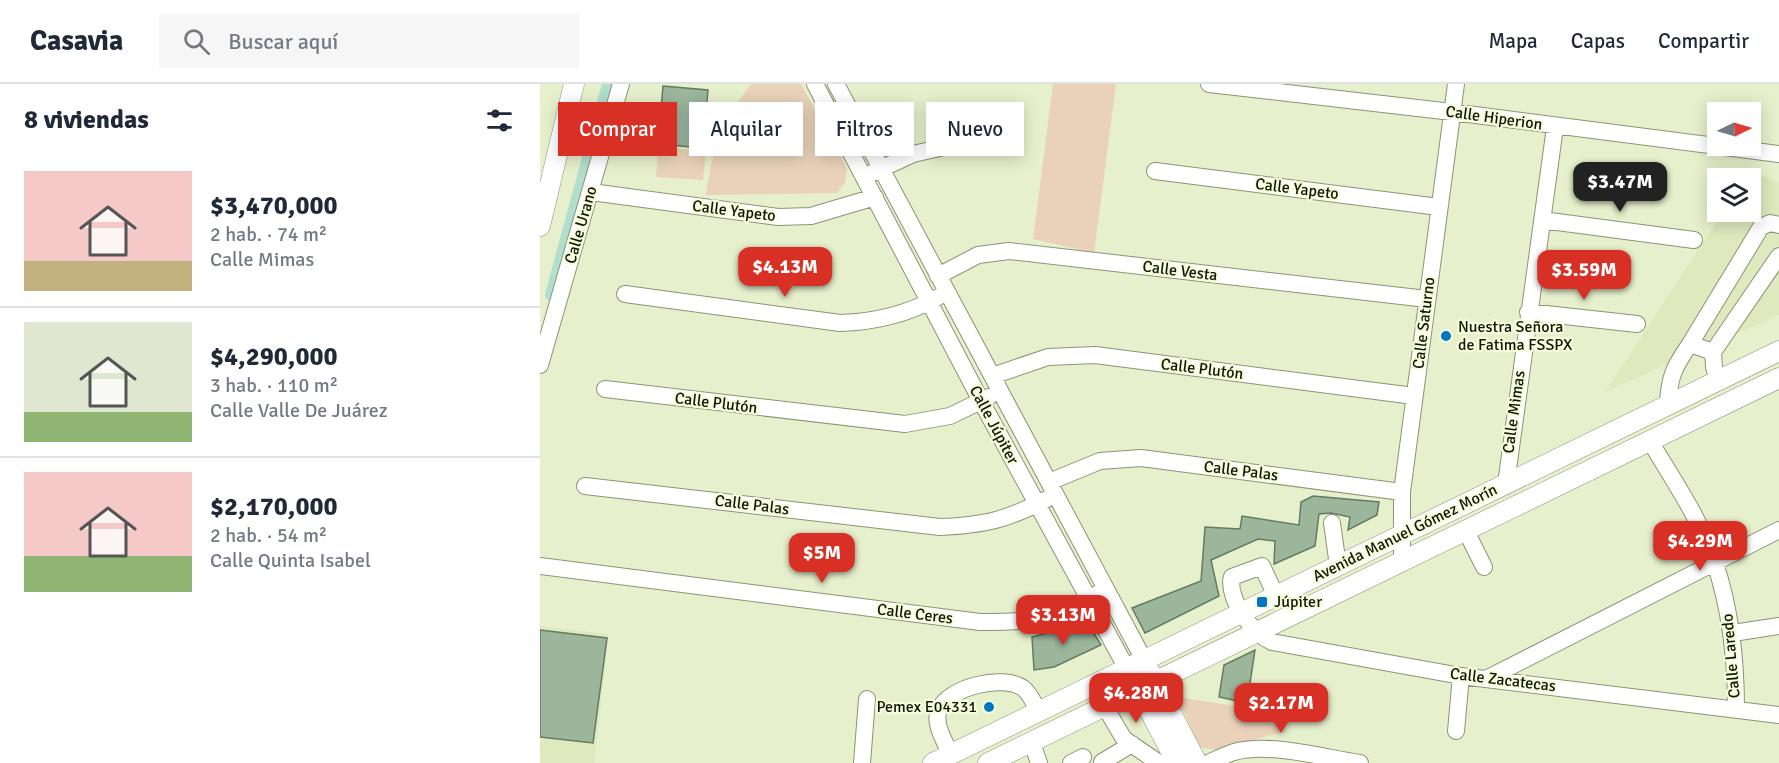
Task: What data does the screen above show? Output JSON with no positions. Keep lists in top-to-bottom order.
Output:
{
  "streets": {
    "main road": ["Calle Júpiter", "Avenida Manuel Gómez Morín"],
    "street": [
      "Calle Hiperion",
      "Calle Yapeto",
      "Calle Urano",
      "Calle Vesta",
      "Calle Saturno",
      "Calle Plutón",
      "Calle Mimas",
      "Calle Palas",
      "Calle Ceres",
      "Calle Laredo",
      "Calle Zacatecas"
    ]
  },
  "crossings": [
    ["Calle Hiperion", "Calle Saturno"],
    ["Calle Hiperion", "Calle Mimas"],
    ["Calle Yapeto", "Calle Urano"],
    ["Calle Yapeto", "Calle Saturno"],
    ["Calle Yapeto", "Calle Júpiter"],
    ["Calle Vesta", "Calle Saturno"],
    ["Calle Vesta", "Calle Júpiter"],
    ["Calle Saturno", "Calle Plutón"],
    ["Calle Saturno", "Calle Palas"],
    ["Calle Saturno", "Avenida Manuel Gómez Morín"],
    ["Calle Plutón", "Calle Júpiter"],
    ["Calle Mimas", "Avenida Manuel Gómez Morín"],
    ["Calle Júpiter", "Calle Palas"],
    ["Calle Júpiter", "Avenida Manuel Gómez Morín"],
    ["Calle Júpiter", "Calle Ceres"],
    ["Avenida Manuel Gómez Morín", "Calle Laredo"],
    ["Avenida Manuel Gómez Morín", "Calle Zacatecas"],
    ["Calle Laredo", "Calle Zacatecas"]
  ],
  "places": {
    "other": ["Nuestra Señora de Fatima FSSPX", "Pemex E04331"],
    "transit": ["Júpiter"]
  },
  "north": "right",
  "page": {
    "header": "Casavia",
    "search": "Buscar aquí",
    "nav": ["Mapa", "Capas", "Compartir"],
    "heading": "8 viviendas",
    "chip": [
      "Comprar",
      "Alquilar",
      "Filtros",
      "Nuevo"
    ],
    "list": [
      {
        "name": "$3,470,000",
        "note": "2 hab. · 74 m² · Calle Mimas"
      },
      {
        "name": "$4,290,000",
        "note": "3 hab. · 110 m² · Calle Valle De Juárez"
      },
      {
        "name": "$2,170,000",
        "note": "2 hab. · 54 m² · Calle Quinta Isabel"
      }
    ],
    "price": [
      "$3.47M",
      "$4.13M",
      "$3.59M",
      "$4.29M",
      "$5M",
      "$3.13M",
      "$4.28M",
      "$2.17M"
    ]
  }
}
